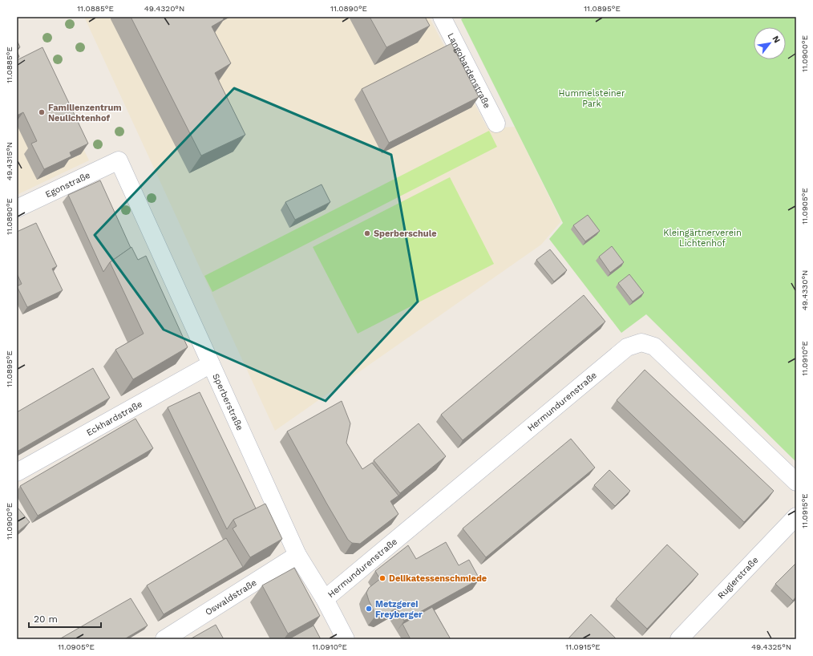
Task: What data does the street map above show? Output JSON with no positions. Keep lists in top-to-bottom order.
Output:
{
  "streets": {
    "street": [
      "Langobardenstraße",
      "Egonstraße",
      "Hermundurenstraße",
      "Sperberstraße",
      "Eckhardstraße",
      "Rugierstraße",
      "Oswaldstraße"
    ]
  },
  "crossings": [
    ["Egonstraße", "Sperberstraße"],
    ["Hermundurenstraße", "Sperberstraße"],
    ["Sperberstraße", "Eckhardstraße"],
    ["Sperberstraße", "Oswaldstraße"]
  ],
  "parks": ["Hummelsteiner Park", "Kleingärtnerverein Lichtenhof"],
  "places": [
    "Familienzentrum Neulichtenhof",
    "Sperberschule",
    "Delikatessenschmiede",
    "Metzgerei Freyberger"
  ],
  "scale_bar": "20 m",
  "north": "top right",
  "coordinates": [
    "11.0885°E",
    "49.4320°N",
    "11.0890°E",
    "11.0895°E",
    "11.0900°E",
    "49.4315°N",
    "11.0905°E",
    "49.4330°N",
    "11.0910°E",
    "11.0915°E",
    "49.4325°N"
  ]
}
